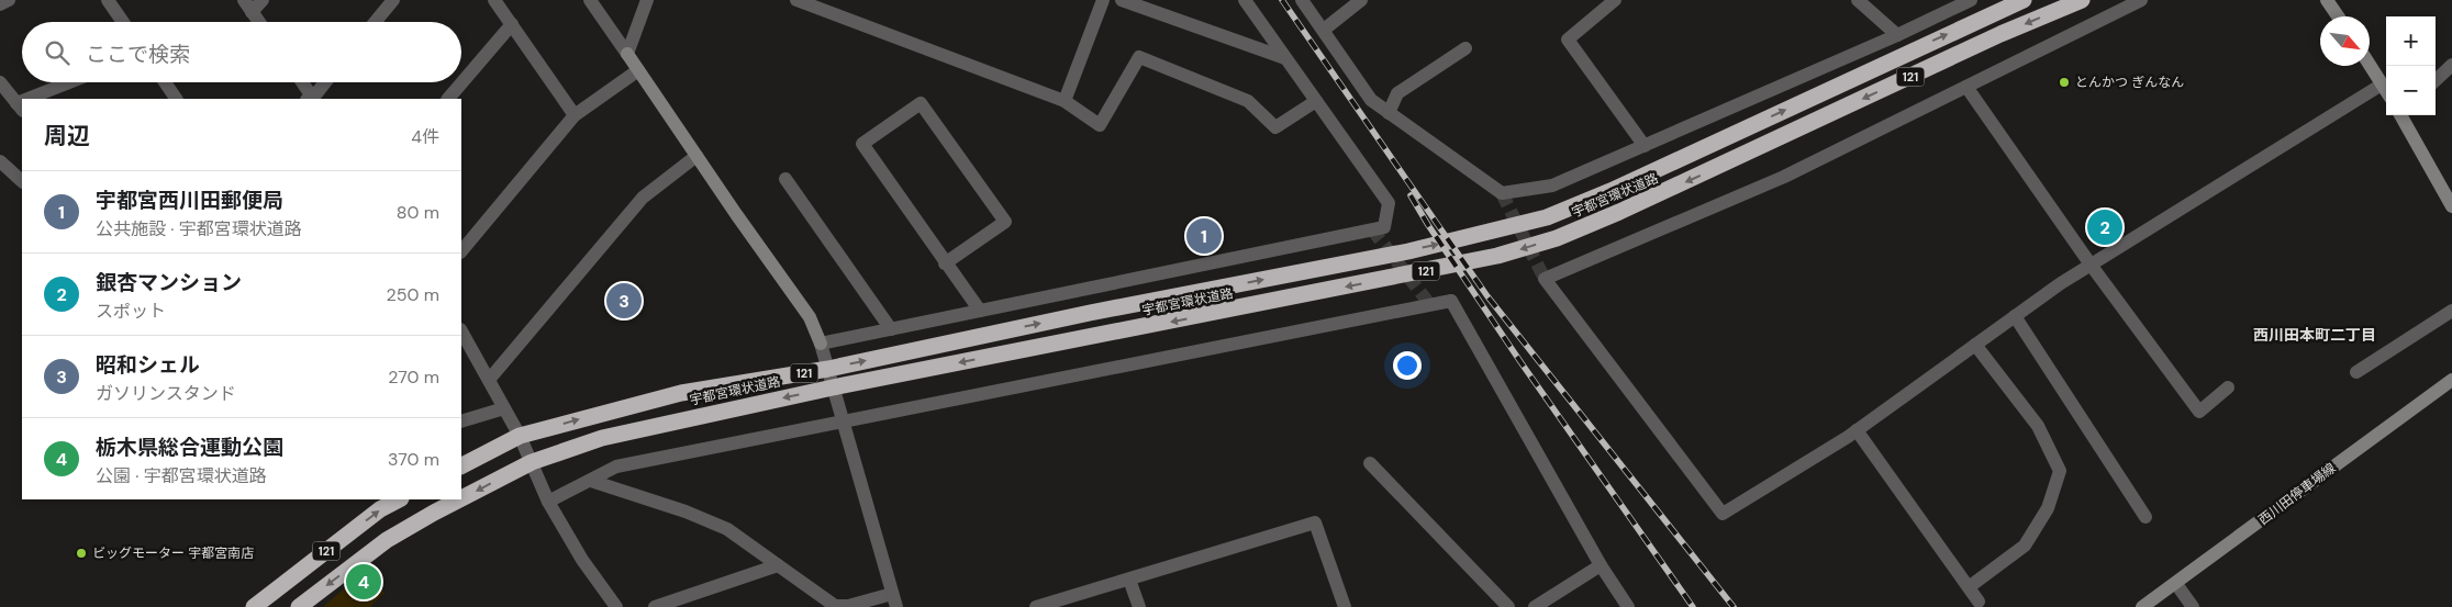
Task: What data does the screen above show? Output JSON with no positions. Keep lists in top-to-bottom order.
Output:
{
  "streets": {
    "highway": ["121", "宇都宮環状道路"],
    "street": ["西川田停車場線"]
  },
  "districts": ["西川田本町二丁目"],
  "places": ["とんかつ ぎんなん", "ビッグモーター 宇都宮南店"],
  "north": "bottom right",
  "page": {
    "map_buttons": ["+", "−"],
    "search": "ここで検索",
    "heading": ["周辺", "4件"],
    "list": [
      {
        "mark": "1",
        "name": "宇都宮西川田郵便局",
        "note": "公共施設 · 宇都宮環状道路",
        "value": "80 m"
      },
      {
        "mark": "2",
        "name": "銀杏マンション",
        "note": "スポット",
        "value": "250 m"
      },
      {
        "mark": "3",
        "name": "昭和シェル",
        "note": "ガソリンスタンド",
        "value": "270 m"
      },
      {
        "mark": "4",
        "name": "栃木県総合運動公園",
        "note": "公園 · 宇都宮環状道路",
        "value": "370 m"
      }
    ],
    "pins": [
      "2",
      "1",
      "3",
      "4"
    ]
  }
}
